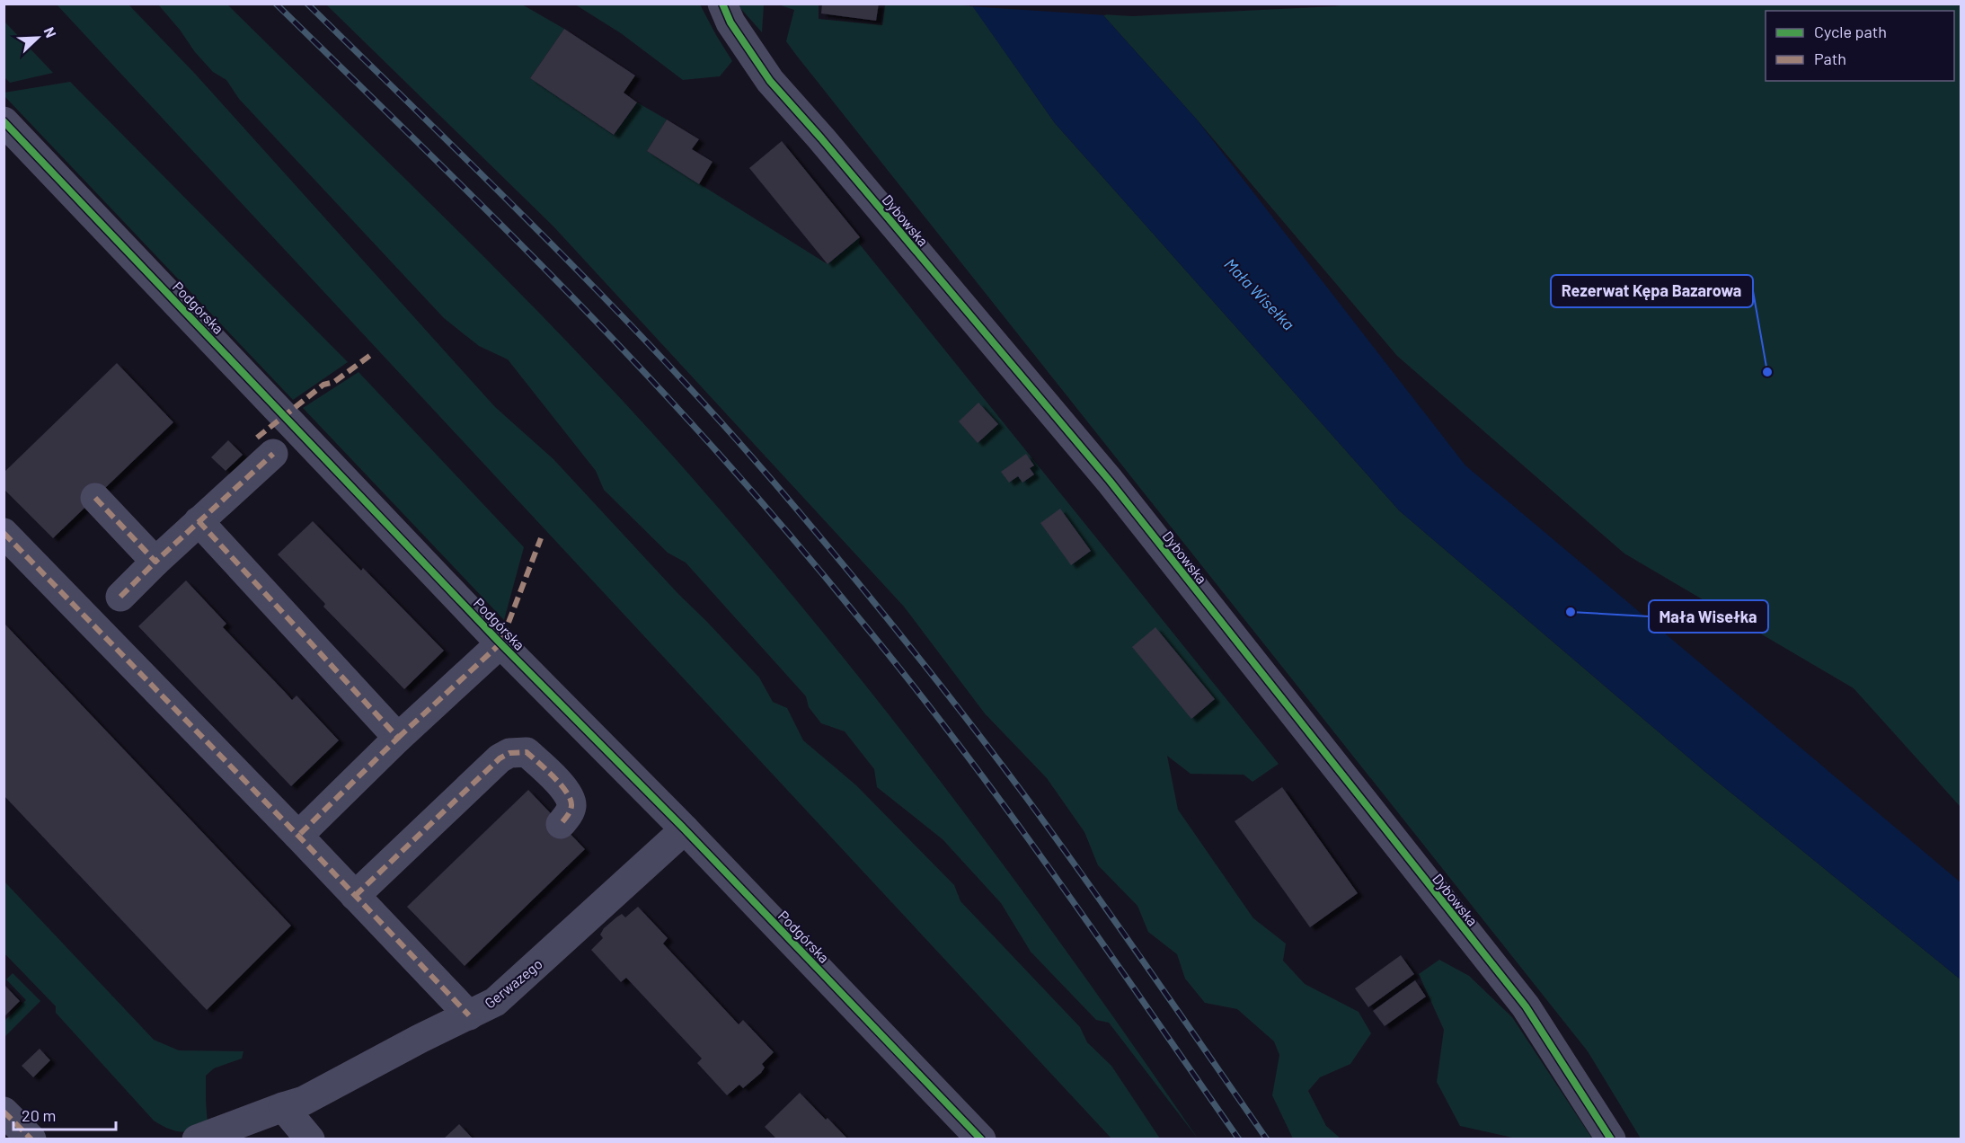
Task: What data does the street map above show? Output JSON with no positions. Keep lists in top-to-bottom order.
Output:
{
  "streets": {
    "street": ["Dybowska", "Podgórska", "Gerwazego"]
  },
  "crossings": [
    ["Podgórska", "Gerwazego"]
  ],
  "water": ["Mała Wisełka"],
  "places": ["Rezerwat Kępa Bazarowa", "Mała Wisełka"],
  "legend": ["Cycle path", "Path"],
  "scale_bar": "20 m",
  "north": "top right"
}
